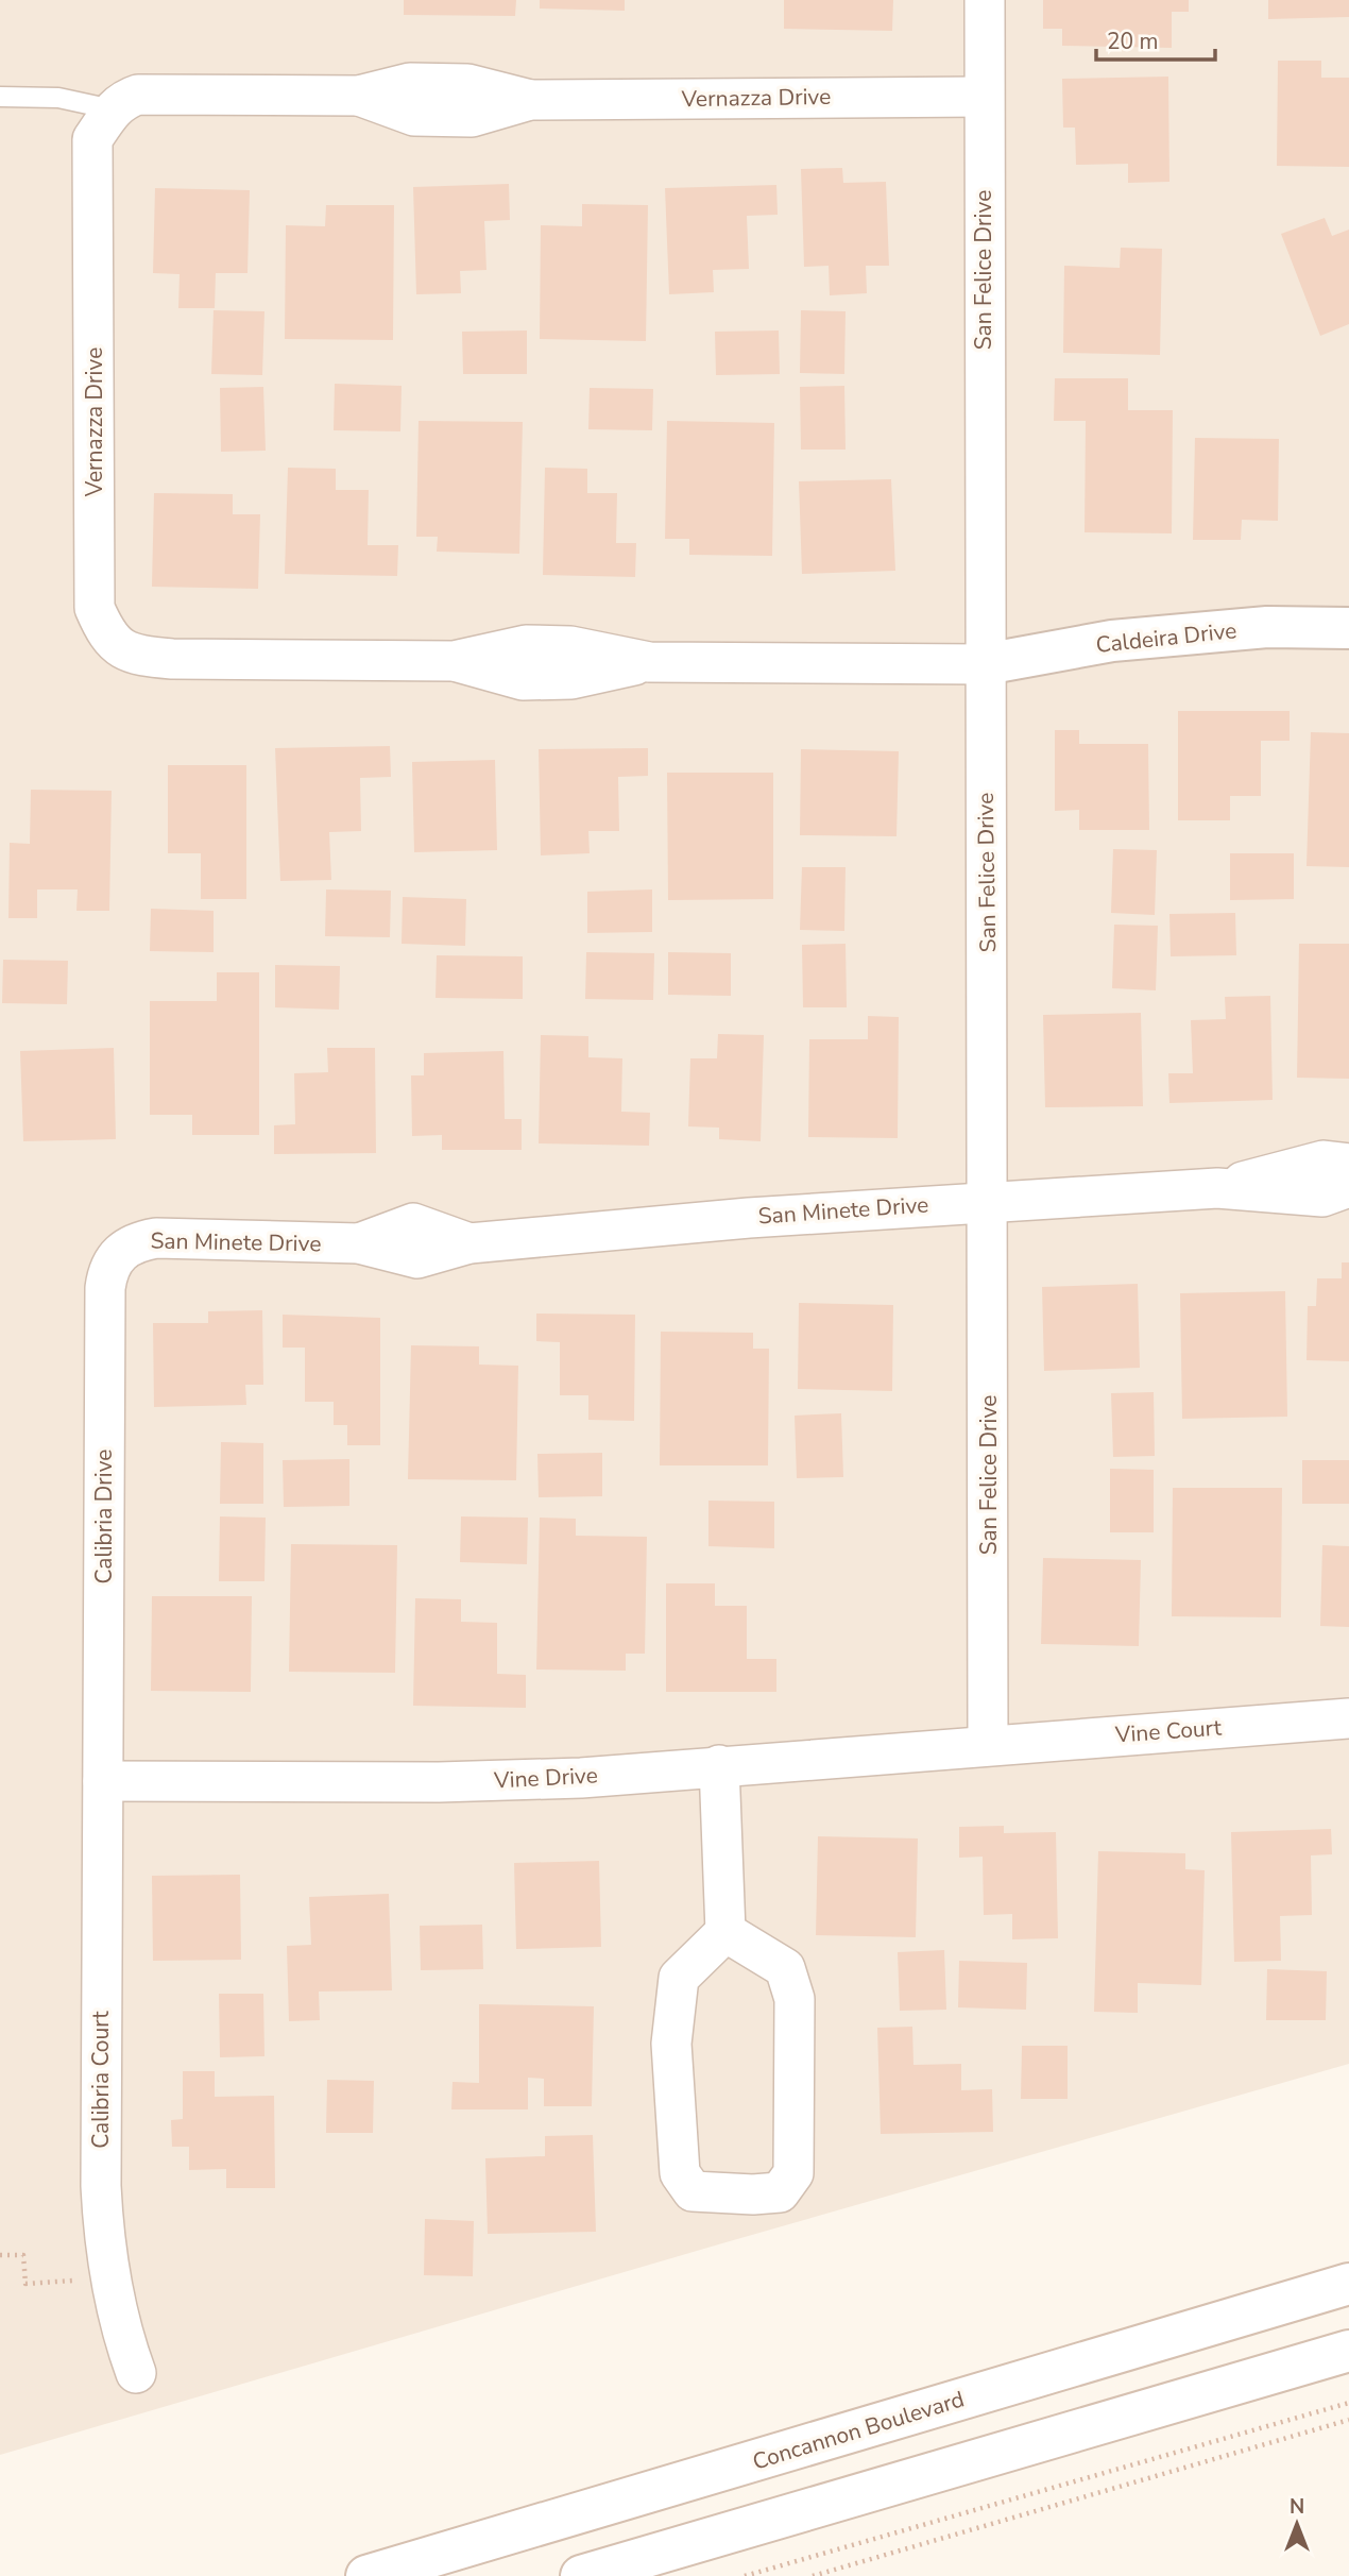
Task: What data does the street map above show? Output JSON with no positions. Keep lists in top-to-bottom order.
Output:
{
  "streets": {
    "main road": ["Caldeira Drive", "Concannon Boulevard"],
    "street": [
      "Vernazza Drive",
      "San Felice Drive",
      "San Minete Drive",
      "Calibria Drive",
      "Vine Court",
      "Vine Drive",
      "Calibria Court"
    ]
  },
  "crossings": [
    ["Vernazza Drive", "San Felice Drive"],
    ["Vernazza Drive", "Caldeira Drive"],
    ["San Felice Drive", "Caldeira Drive"],
    ["San Felice Drive", "San Minete Drive"],
    ["San Felice Drive", "Vine Court"],
    ["San Felice Drive", "Vine Drive"],
    ["San Minete Drive", "Calibria Drive"],
    ["Calibria Drive", "Vine Drive"],
    ["Calibria Drive", "Calibria Court"],
    ["Vine Court", "Vine Drive"],
    ["Vine Drive", "Calibria Court"]
  ],
  "scale_bar": "20 m",
  "north": "top"
}
